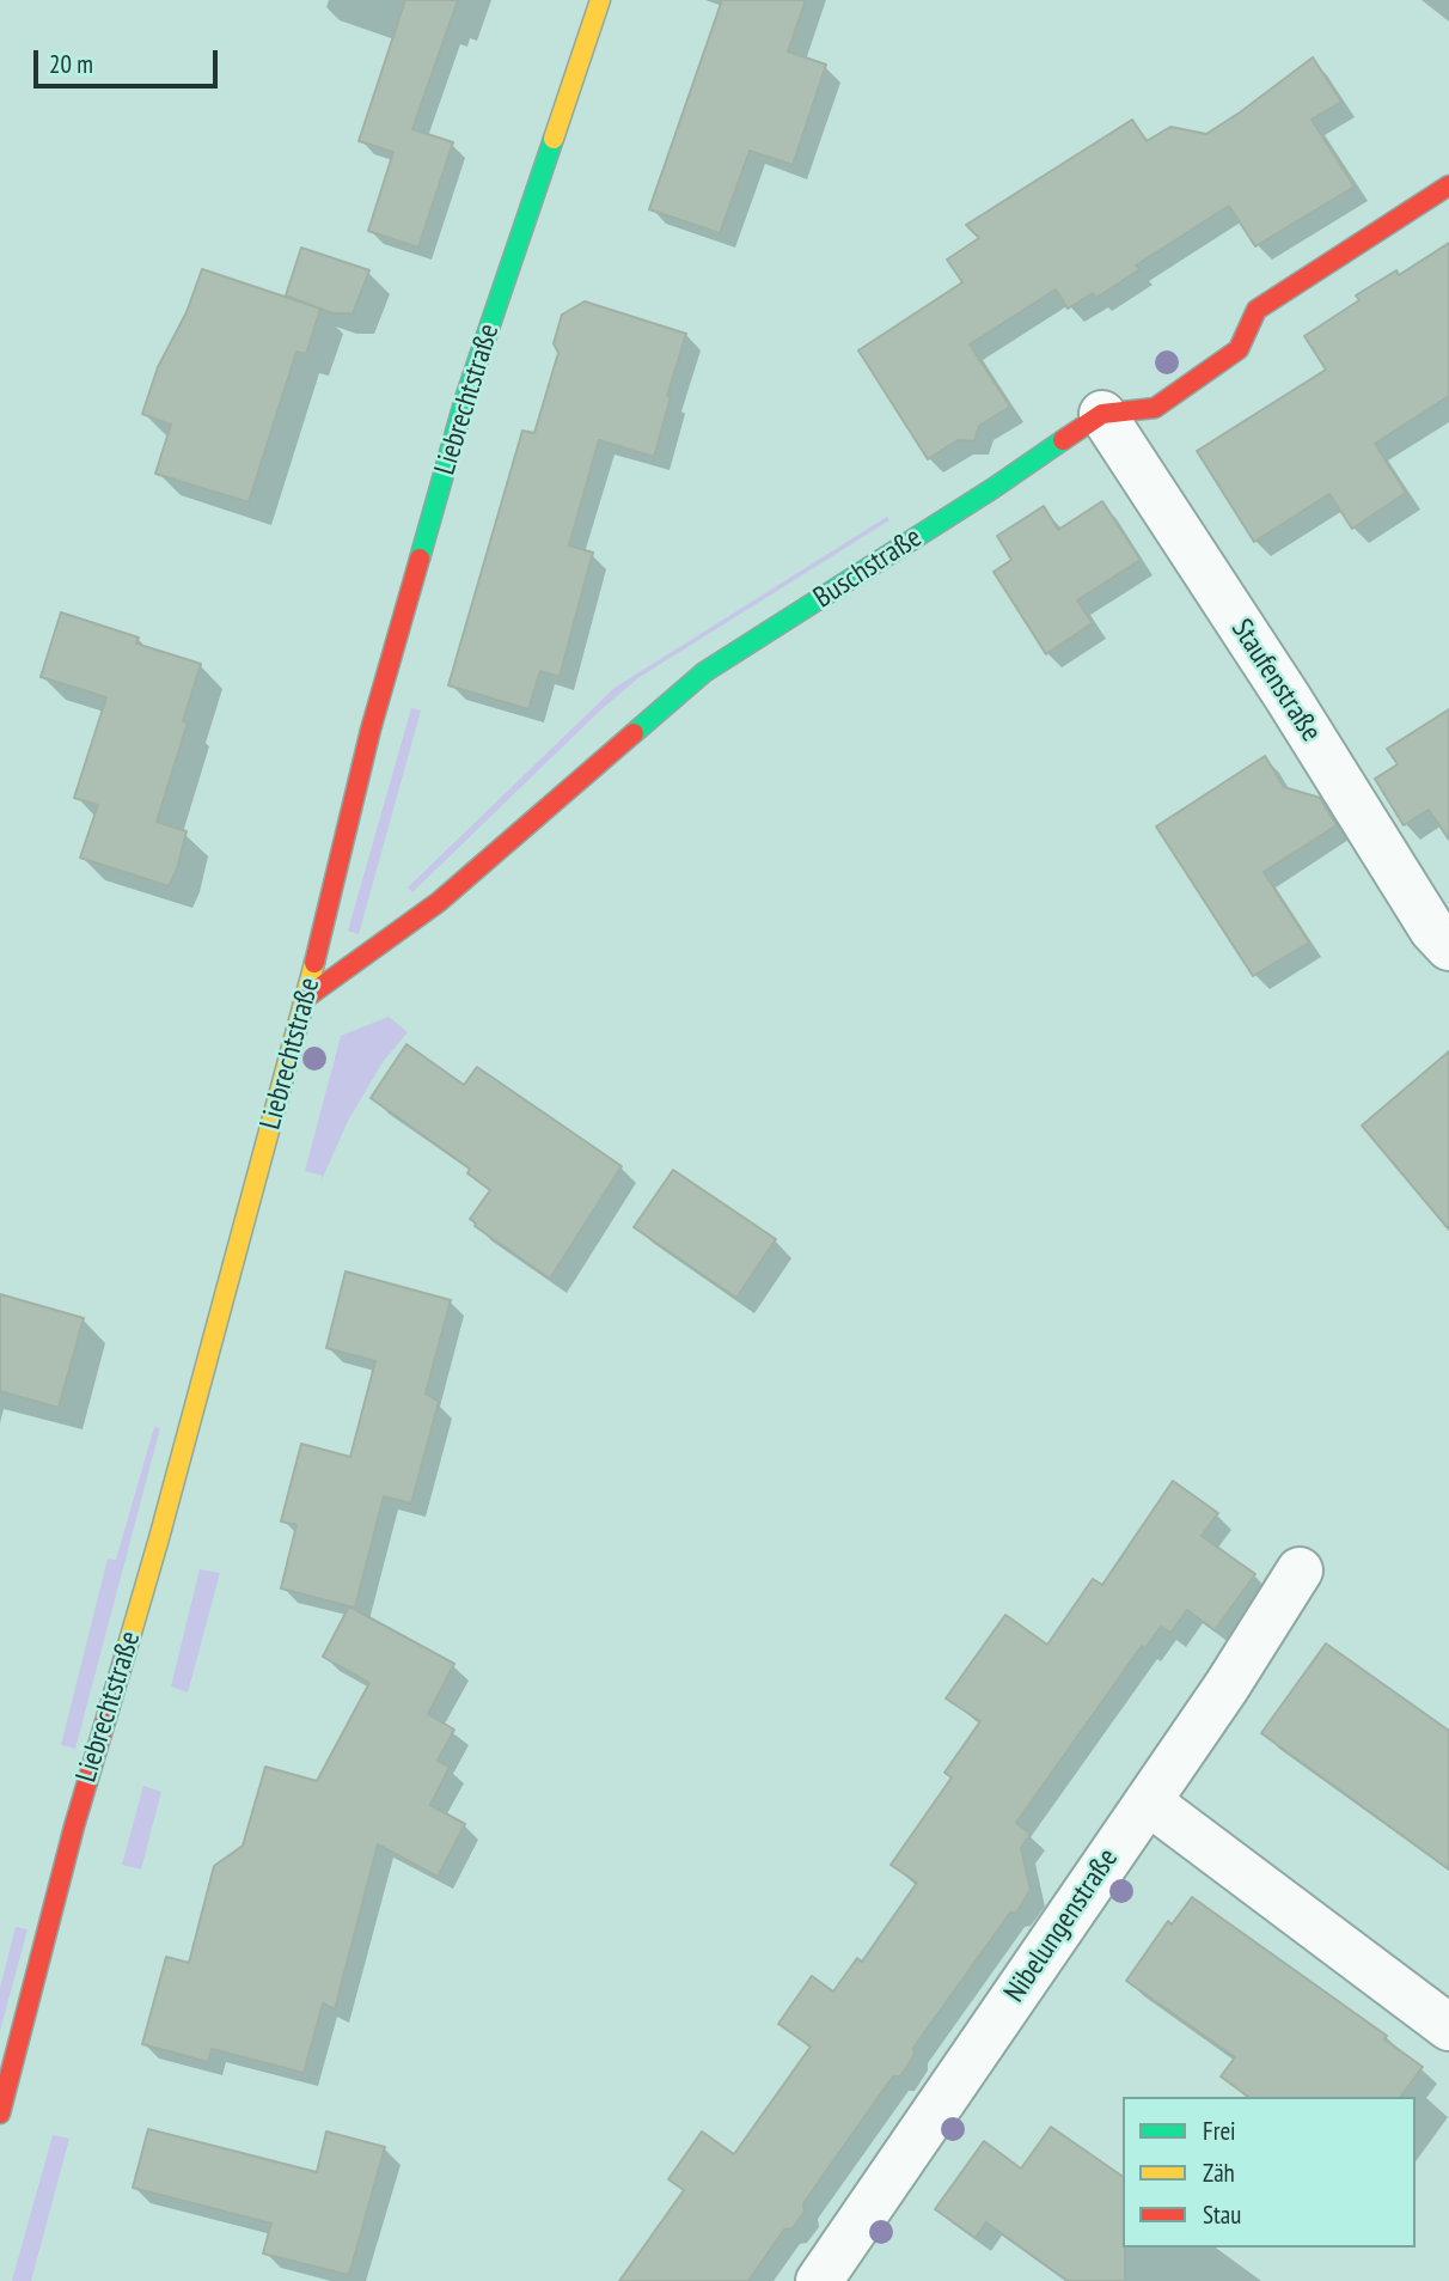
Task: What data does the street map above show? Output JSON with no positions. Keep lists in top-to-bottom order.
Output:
{
  "streets": {
    "street": [
      "Liebrechtstraße",
      "Buschstraße",
      "Staufenstraße",
      "Nibelungenstraße"
    ]
  },
  "crossings": [
    ["Liebrechtstraße", "Buschstraße"],
    ["Buschstraße", "Staufenstraße"]
  ],
  "legend": ["Frei", "Zäh", "Stau"],
  "scale_bar": "20 m"
}
